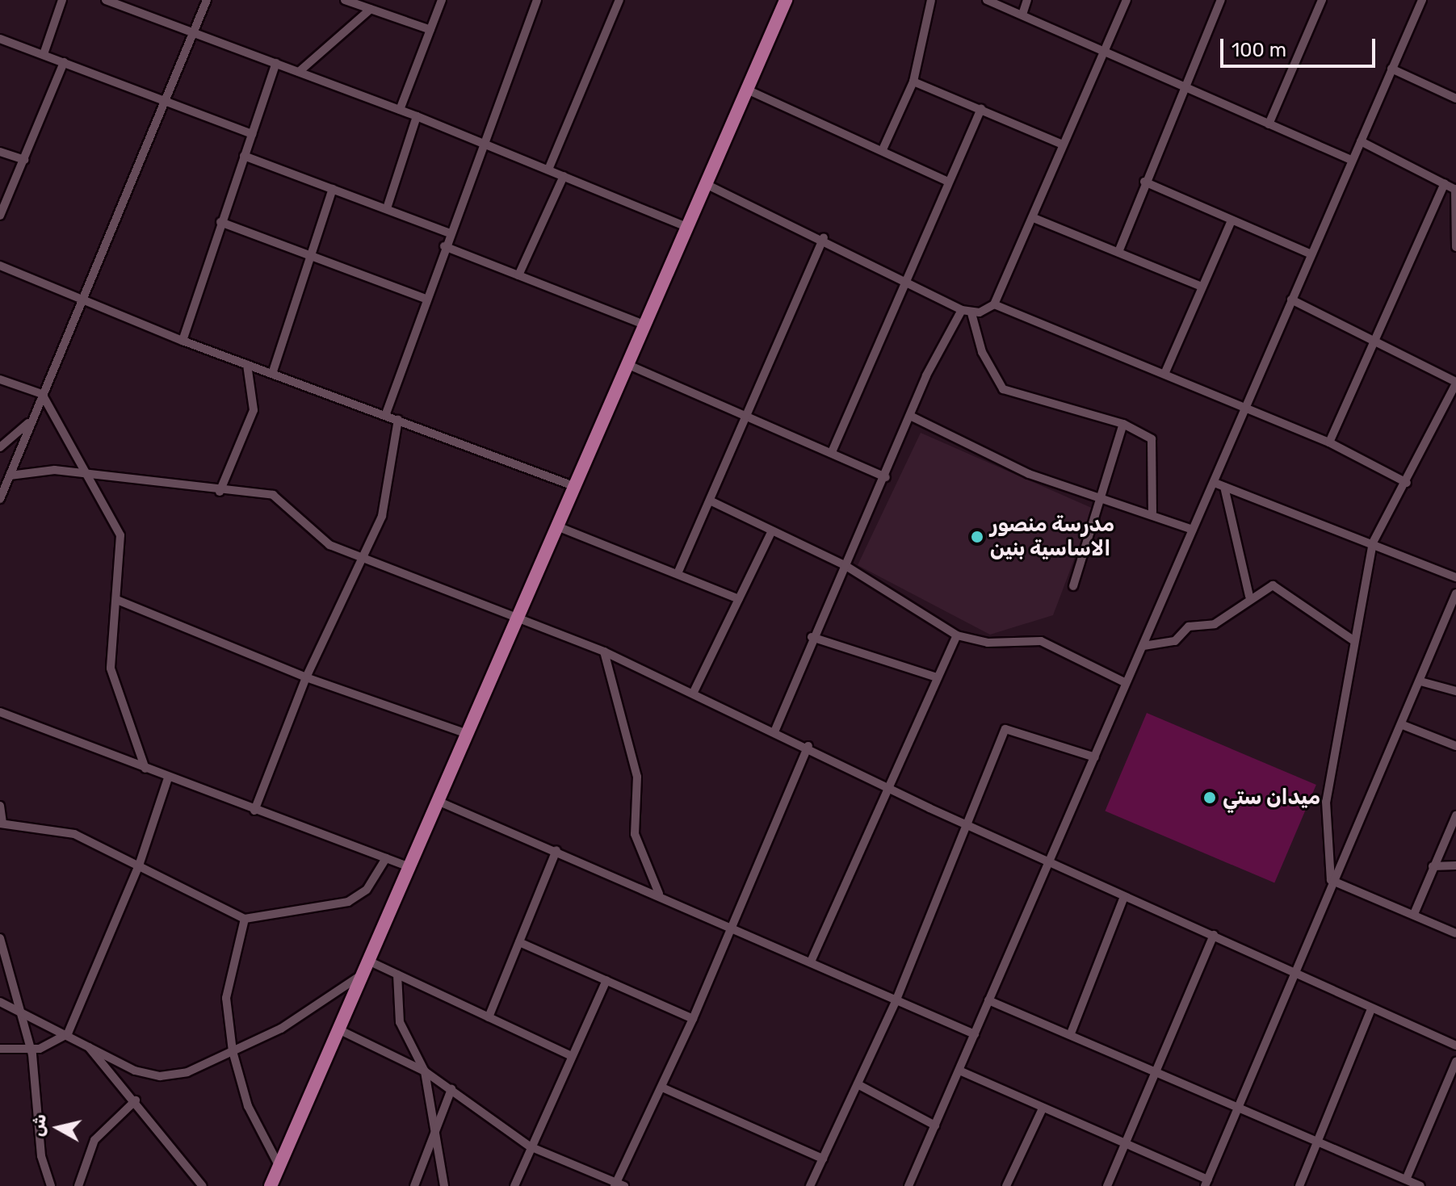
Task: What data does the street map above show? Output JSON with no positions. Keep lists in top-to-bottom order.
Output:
{
  "places": ["مدرسة منصور الاساسية بنين", "ميدان ستي"],
  "scale_bar": "100 m",
  "north": "left"
}
